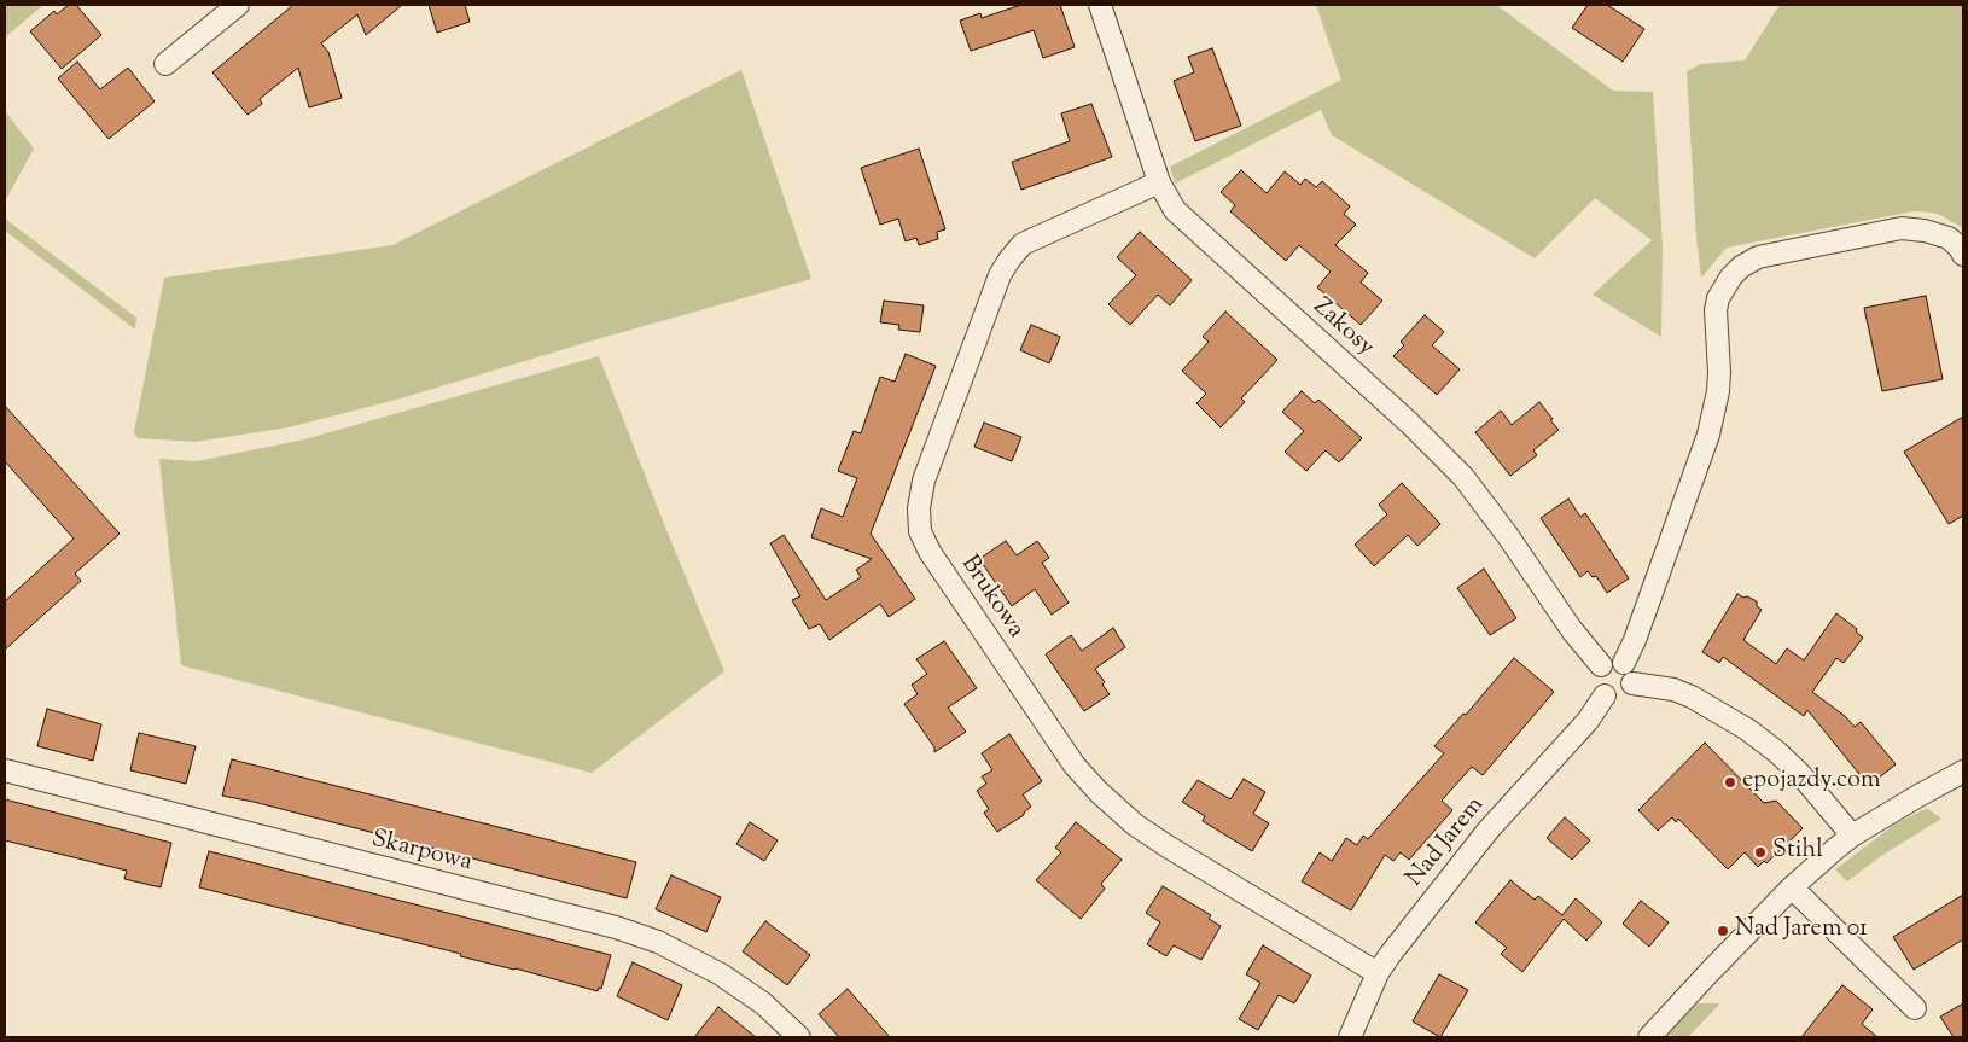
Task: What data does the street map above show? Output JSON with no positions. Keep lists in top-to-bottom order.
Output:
{
  "streets": {
    "street": [
      "Zakosy",
      "Brukowa",
      "Nad Jarem",
      "Skarpowa"
    ]
  },
  "crossings": [
    ["Zakosy", "Brukowa"],
    ["Zakosy", "Nad Jarem"],
    ["Brukowa", "Nad Jarem"]
  ],
  "places": ["epojazdy.com", "Stihl", "Nad Jarem 01"]
}
